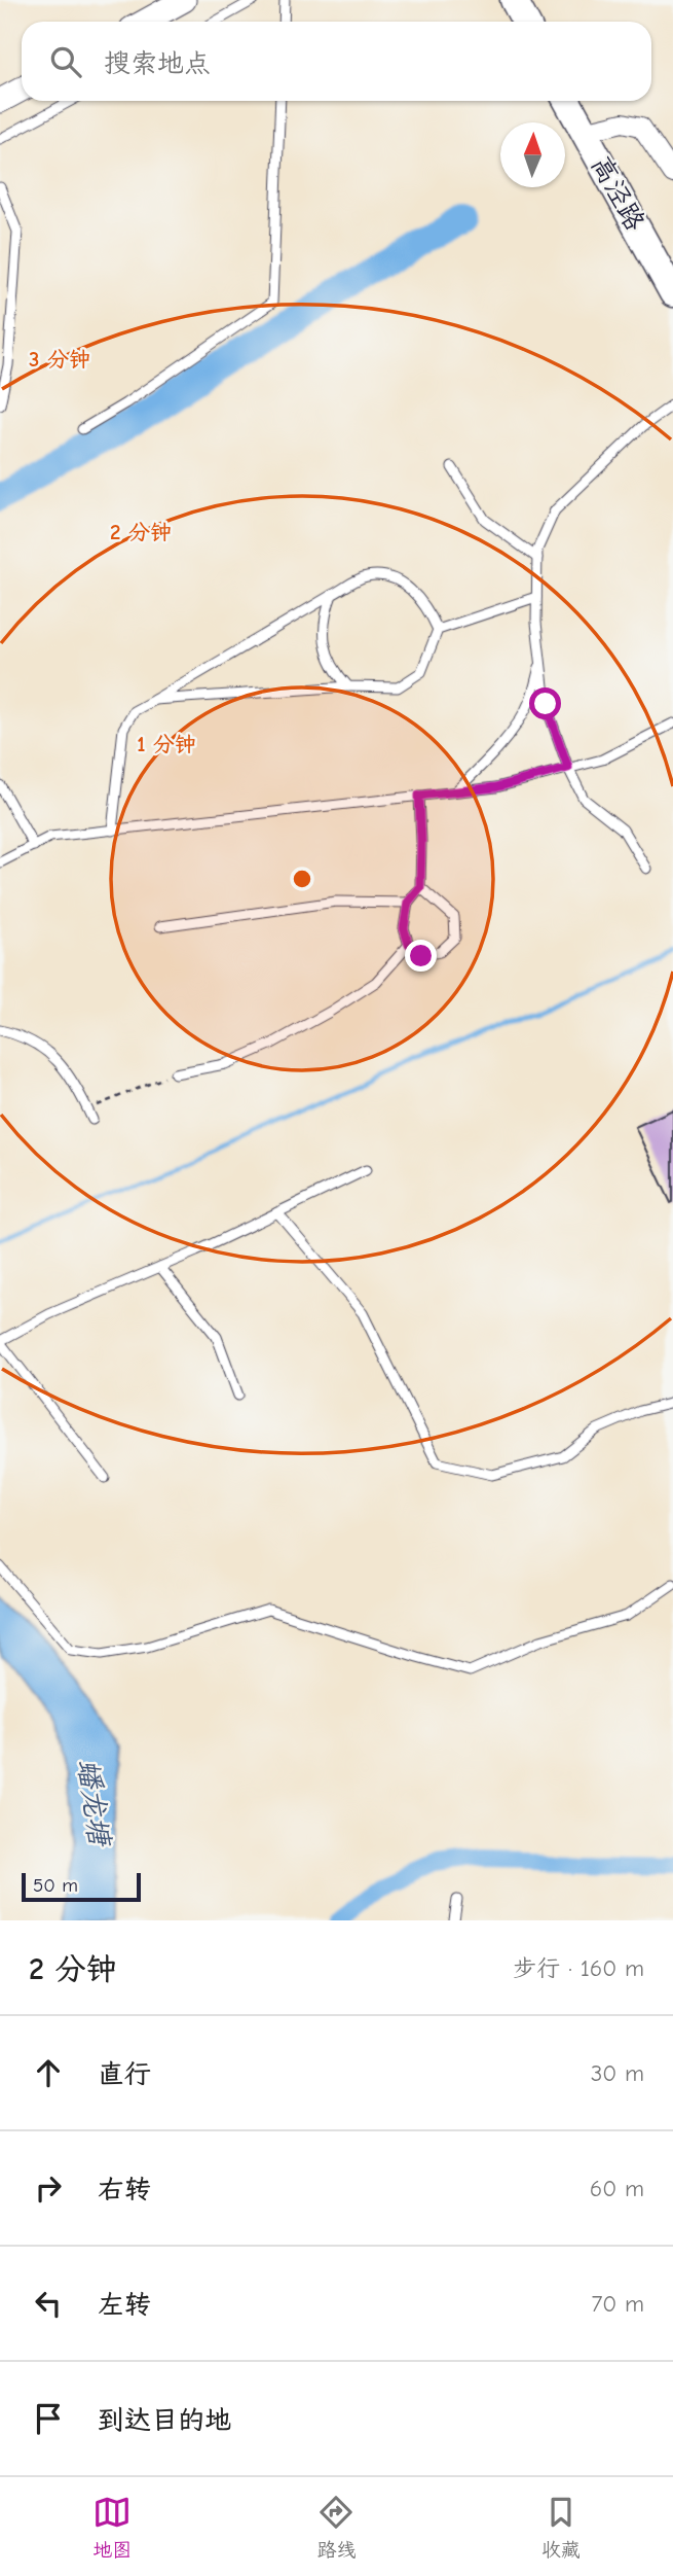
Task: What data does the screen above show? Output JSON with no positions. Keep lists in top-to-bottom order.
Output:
{
  "streets": {
    "main road": ["高泾路"]
  },
  "water": ["蟠龙塘"],
  "scale_bar": "50 m",
  "north": "top",
  "page": {
    "search": "搜索地点",
    "scale": "50 m",
    "heading": ["2 分钟", "步行 · 160 m"],
    "list": [
      ["直行", "30 m"],
      ["右转", "60 m"],
      ["左转", "70 m"],
      "到达目的地"
    ],
    "nav": ["地图", "路线", "收藏"]
  },
  "rings": ["3 分钟", "2 分钟", "1 分钟"]
}
